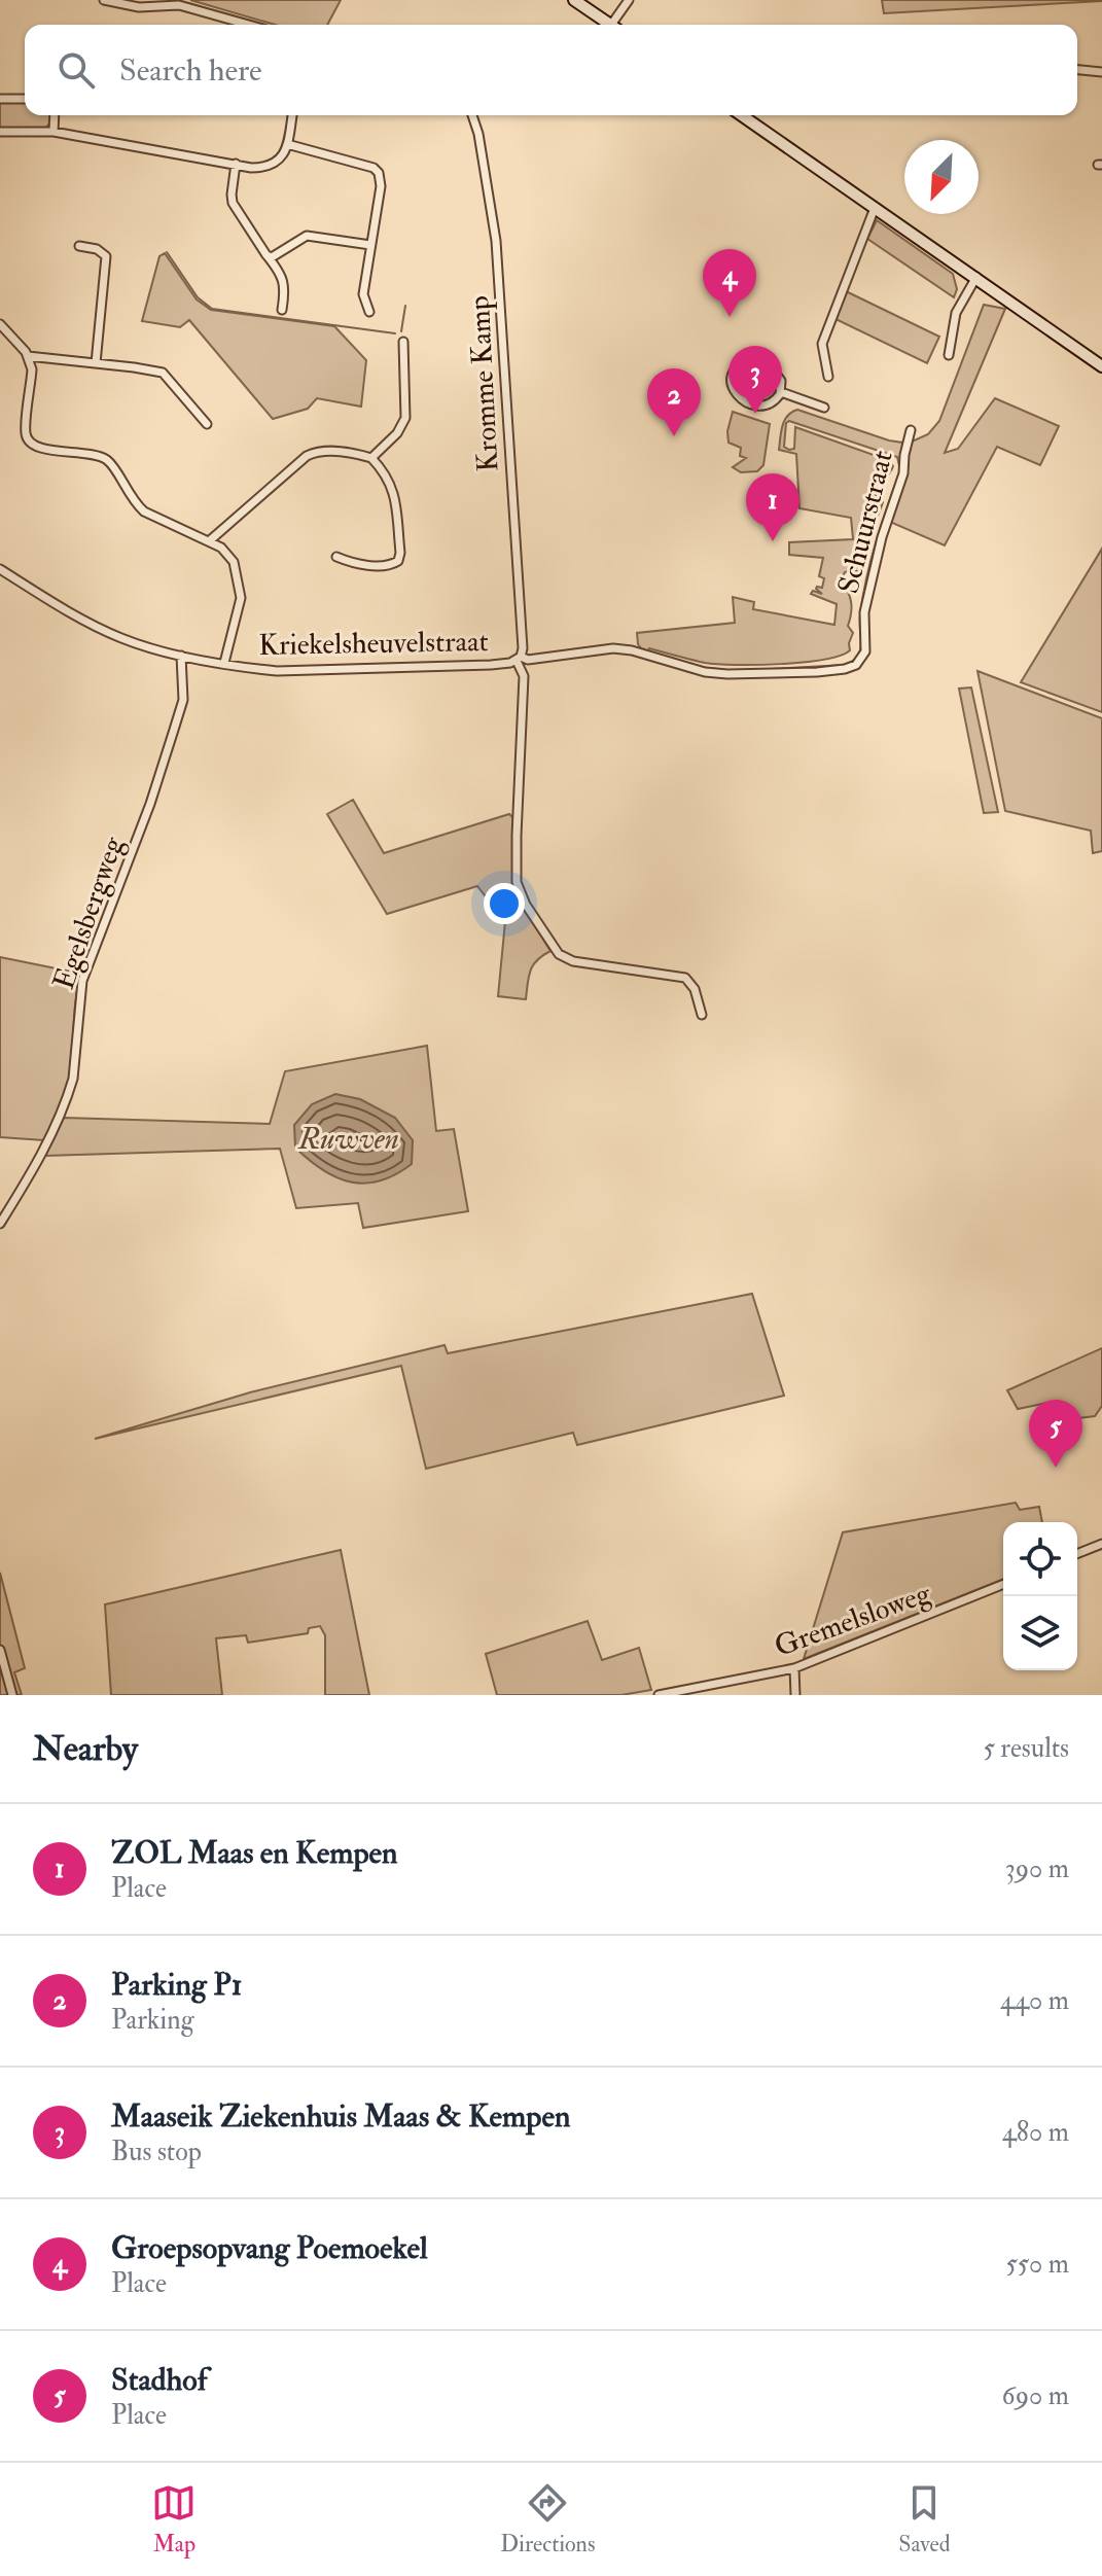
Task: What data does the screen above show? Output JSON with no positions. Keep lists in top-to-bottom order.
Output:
{
  "streets": {
    "street": [
      "Kromme Kamp",
      "Schuurstraat",
      "Kriekelsheuvelstraat",
      "Egelsbergweg",
      "Gremelsloweg"
    ]
  },
  "crossings": [
    ["Kromme Kamp", "Schuurstraat"],
    ["Kromme Kamp", "Kriekelsheuvelstraat"],
    ["Schuurstraat", "Kriekelsheuvelstraat"],
    ["Kriekelsheuvelstraat", "Egelsbergweg"]
  ],
  "water": ["Ruwven"],
  "north": "bottom left",
  "page": {
    "search": "Search here",
    "pins": [
      "4",
      "3",
      "2",
      "1",
      "5"
    ],
    "heading": ["Nearby", "5 results"],
    "list": [
      {
        "mark": "1",
        "name": "ZOL Maas en Kempen",
        "note": "Place",
        "value": "390 m"
      },
      {
        "mark": "2",
        "name": "Parking P1",
        "note": "Parking",
        "value": "440 m"
      },
      {
        "mark": "3",
        "name": "Maaseik Ziekenhuis Maas & Kempen",
        "note": "Bus stop",
        "value": "480 m"
      },
      {
        "mark": "4",
        "name": "Groepsopvang Poemoekel",
        "note": "Place",
        "value": "550 m"
      },
      {
        "mark": "5",
        "name": "Stadhof",
        "note": "Place",
        "value": "690 m"
      }
    ],
    "nav": ["Map", "Directions", "Saved"]
  }
}
